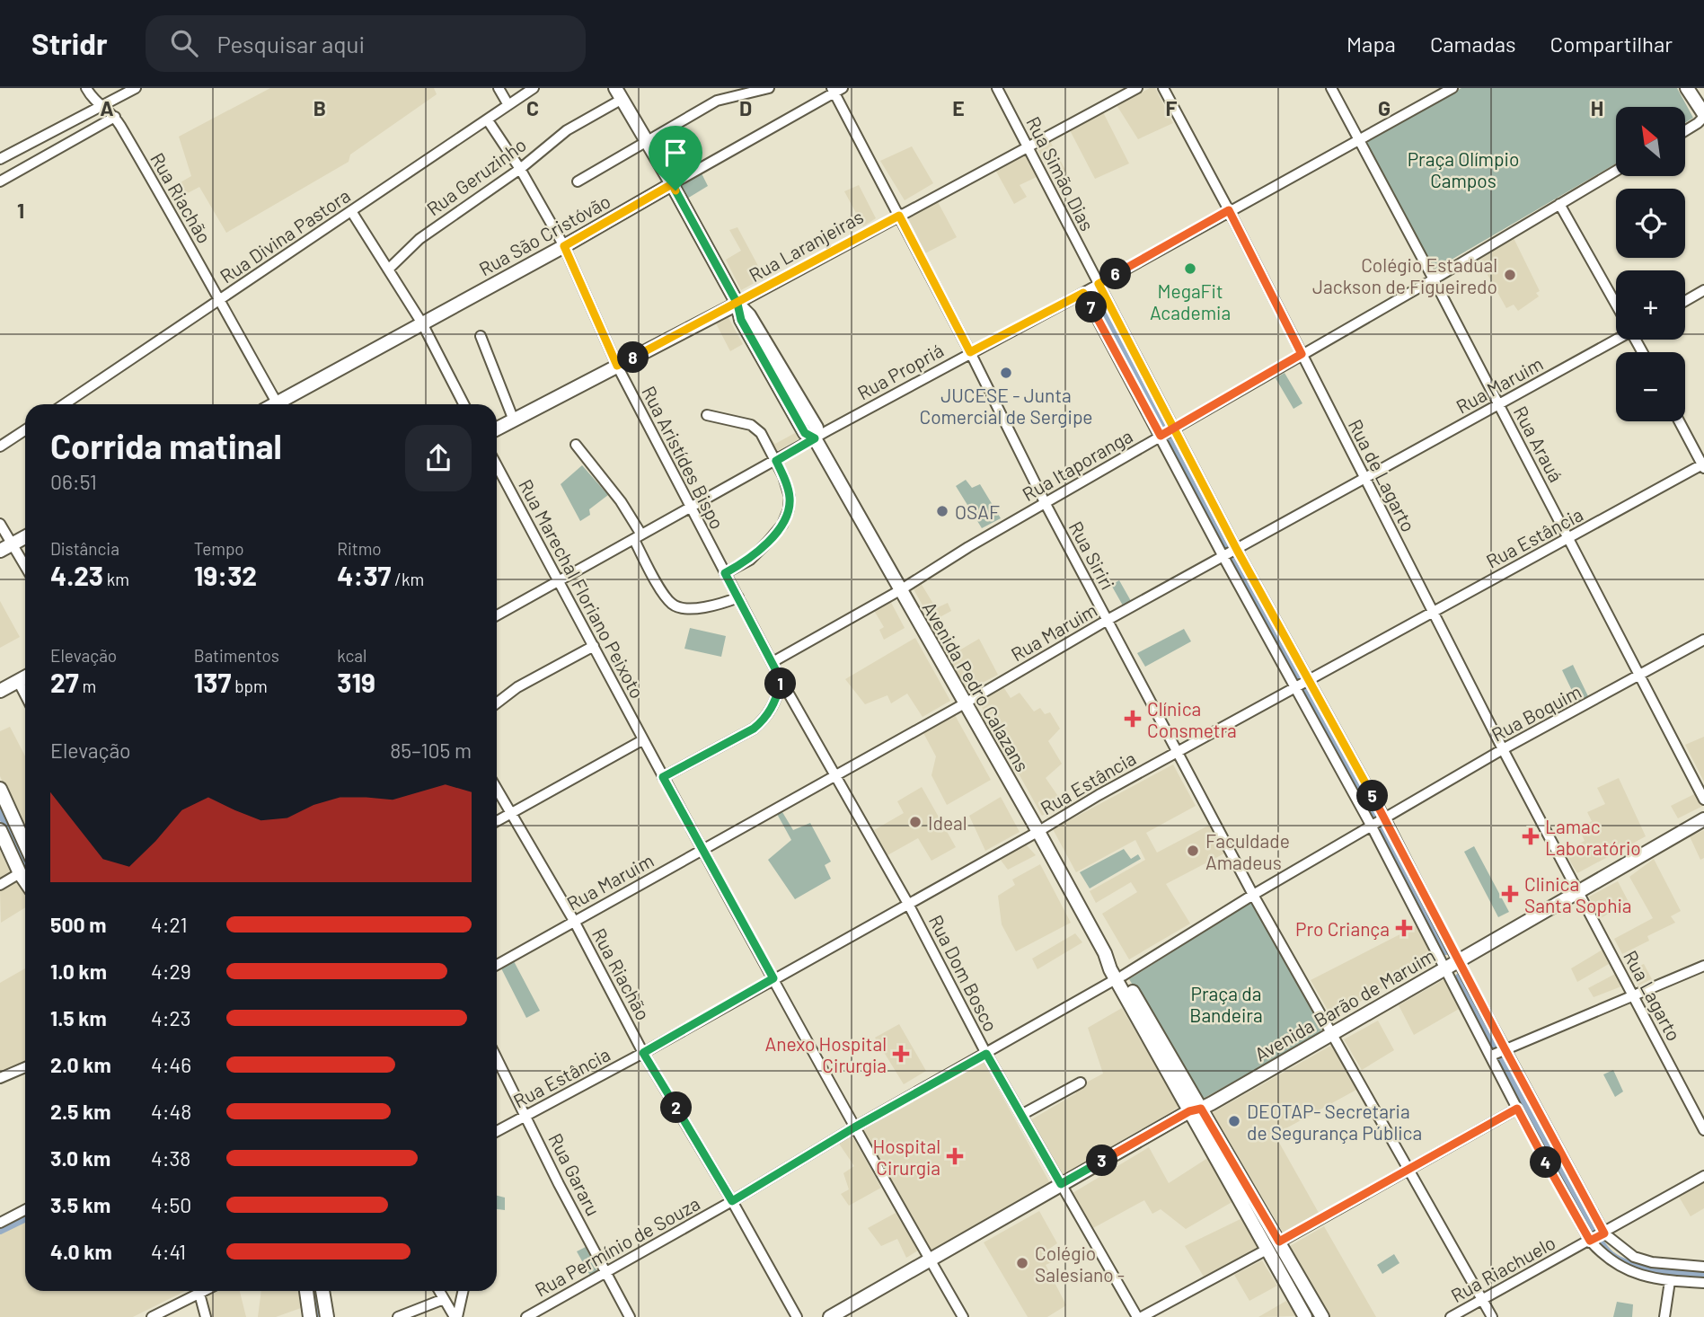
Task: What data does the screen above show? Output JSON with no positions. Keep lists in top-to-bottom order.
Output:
{
  "streets": {
    "main road": [
      "Rua São Cristóvão",
      "Rua Laranjeiras",
      "Avenida Pedro Calazans",
      "Avenida Barão de Maruim"
    ],
    "street": [
      "Rua Simão Dias",
      "Rua Geruzinho",
      "Rua Riachão",
      "Rua Divina Pastora",
      "Rua Propriá",
      "Rua Maruim",
      "Rua Arauá",
      "Rua Aristídes Bispo",
      "Rua Itaporanga",
      "Rua de Lagarto",
      "Rua Estância",
      "Rua Siriri",
      "Rua Marechal Floriano Peixoto",
      "Rua Boquim",
      "Rua Dom Bosco",
      "Rua Lagarto",
      "Rua Gararu",
      "Rua Permínio de Souza",
      "Rua Riachuelo"
    ]
  },
  "crossings": [
    ["Rua Simão Dias", "Rua Laranjeiras"],
    ["Rua Simão Dias", "Rua Propriá"],
    ["Rua Simão Dias", "Rua Itaporanga"],
    ["Rua Geruzinho", "Rua Aristídes Bispo"],
    ["Rua Geruzinho", "Avenida Pedro Calazans"],
    ["Rua Riachão", "Rua Divina Pastora"],
    ["Rua Riachão", "Rua Maruim"],
    ["Rua Riachão", "Rua Estância"],
    ["Rua Riachão", "Rua Permínio de Souza"],
    ["Rua São Cristóvão", "Rua Aristídes Bispo"],
    ["Rua São Cristóvão", "Rua Siriri"],
    ["Rua São Cristóvão", "Avenida Pedro Calazans"],
    ["Rua Divina Pastora", "Rua Aristídes Bispo"],
    ["Rua Laranjeiras", "Rua Aristídes Bispo"],
    ["Rua Laranjeiras", "Rua Siriri"],
    ["Rua Laranjeiras", "Avenida Pedro Calazans"],
    ["Rua Propriá", "Rua Arauá"],
    ["Rua Propriá", "Rua Aristídes Bispo"],
    ["Rua Propriá", "Rua de Lagarto"],
    ["Rua Propriá", "Rua Siriri"],
    ["Rua Propriá", "Rua Marechal Floriano Peixoto"],
    ["Rua Propriá", "Avenida Pedro Calazans"],
    ["Rua Maruim", "Rua Arauá"],
    ["Rua Maruim", "Rua Aristídes Bispo"],
    ["Rua Maruim", "Rua de Lagarto"],
    ["Rua Maruim", "Rua Siriri"],
    ["Rua Maruim", "Rua Marechal Floriano Peixoto"],
    ["Rua Maruim", "Avenida Pedro Calazans"],
    ["Rua Maruim", "Rua Dom Bosco"],
    ["Rua Arauá", "Rua Itaporanga"],
    ["Rua Arauá", "Rua Estância"],
    ["Rua Arauá", "Rua Boquim"],
    ["Rua Aristídes Bispo", "Rua Itaporanga"],
    ["Rua Aristídes Bispo", "Rua Dom Bosco"],
    ["Rua Itaporanga", "Rua de Lagarto"],
    ["Rua Itaporanga", "Rua Siriri"],
    ["Rua Itaporanga", "Avenida Pedro Calazans"],
    ["Rua de Lagarto", "Rua Estância"],
    ["Rua de Lagarto", "Rua Boquim"],
    ["Rua de Lagarto", "Rua Lagarto"],
    ["Rua Estância", "Rua Siriri"],
    ["Rua Estância", "Rua Marechal Floriano Peixoto"],
    ["Rua Estância", "Avenida Pedro Calazans"],
    ["Rua Estância", "Rua Dom Bosco"],
    ["Rua Estância", "Rua Gararu"],
    ["Rua Siriri", "Rua Boquim"],
    ["Rua Siriri", "Avenida Barão de Maruim"],
    ["Rua Siriri", "Rua Riachuelo"],
    ["Rua Marechal Floriano Peixoto", "Avenida Barão de Maruim"],
    ["Rua Marechal Floriano Peixoto", "Rua Permínio de Souza"],
    ["Avenida Pedro Calazans", "Rua Boquim"],
    ["Avenida Pedro Calazans", "Avenida Barão de Maruim"],
    ["Avenida Pedro Calazans", "Rua Permínio de Souza"],
    ["Rua Boquim", "Rua Permínio de Souza"],
    ["Rua Dom Bosco", "Avenida Barão de Maruim"],
    ["Rua Dom Bosco", "Rua Permínio de Souza"],
    ["Rua Lagarto", "Avenida Barão de Maruim"],
    ["Rua Gararu", "Rua Permínio de Souza"]
  ],
  "parks": ["Praça Olímpio Campos", "Praça da Bandeira"],
  "places": {
    "other": [
      "MegaFit Academia",
      "Colégio Estadual Jackson de Figueiredo",
      "JUCESE - Junta Comercial de Sergipe",
      "OSAF",
      "Ideal",
      "Faculdade Amadeus",
      "DEOTAP- Secretaria de Segurança Pública",
      "Colégio Salesiano -"
    ],
    "health": [
      "Clínica Consmetra",
      "Lamac Laboratório",
      "Clinica Santa Sophia",
      "Pro Criança",
      "Anexo Hospital Cirurgia",
      "Hospital Cirurgia"
    ]
  },
  "north": "top left",
  "page": {
    "header": "Stridr",
    "search": "Pesquisar aqui",
    "nav": ["Mapa", "Camadas", "Compartilhar"],
    "map_buttons": ["+", "−"],
    "pins": [
      "6",
      "7",
      "8",
      "1",
      "5",
      "2",
      "3",
      "4"
    ],
    "heading": ["Corrida matinal", "06:51"],
    "stats": [
      ["Distância", "4.23 km"],
      ["Tempo", "19:32"],
      ["Ritmo", "4:37 /km"],
      ["Elevação", "27 m"],
      ["Batimentos", "137 bpm"],
      ["kcal", "319"]
    ],
    "chart": ["Elevação", "85–105 m"],
    "list": [
      {
        "name": "500 m",
        "note": "4:21"
      },
      {
        "name": "1.0 km",
        "note": "4:29"
      },
      {
        "name": "1.5 km",
        "note": "4:23"
      },
      {
        "name": "2.0 km",
        "note": "4:46"
      },
      {
        "name": "2.5 km",
        "note": "4:48"
      },
      {
        "name": "3.0 km",
        "note": "4:38"
      },
      {
        "name": "3.5 km",
        "note": "4:50"
      },
      {
        "name": "4.0 km",
        "note": "4:41"
      }
    ]
  },
  "grid": {
    "columns": [
      "A",
      "B",
      "C",
      "D",
      "E",
      "F",
      "G",
      "H"
    ],
    "rows": ["1"]
  }
}
